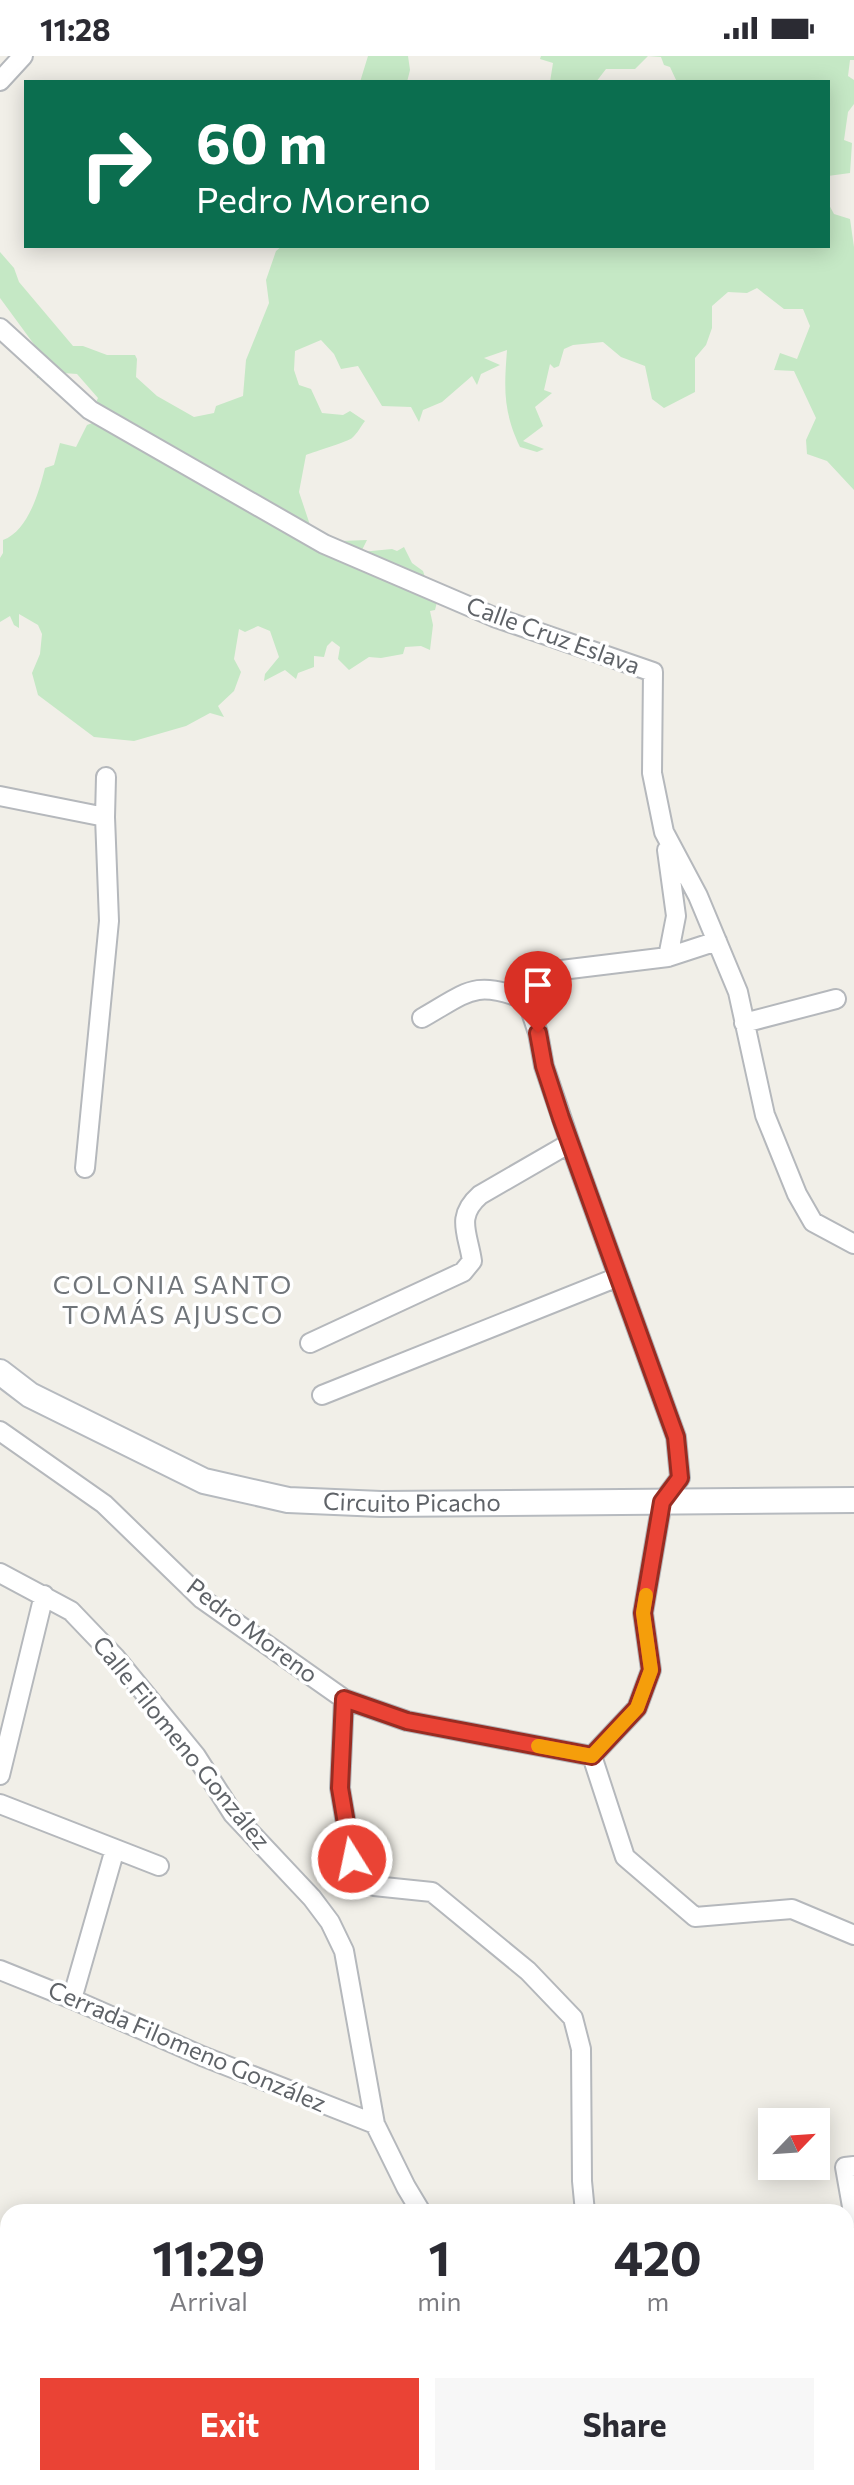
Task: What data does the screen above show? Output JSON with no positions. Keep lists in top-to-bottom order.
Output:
{
  "streets": {
    "main road": ["Circuito Picacho"],
    "street": [
      "Calle Cruz Eslava",
      "Pedro Moreno",
      "Calle Filomeno González",
      "Cerrada Filomeno González"
    ]
  },
  "crossings": [
    ["Calle Filomeno González", "Cerrada Filomeno González"]
  ],
  "districts": ["COLONIA SANTO TOMÁS AJUSCO"],
  "north": "top right",
  "page": {
    "status": "11:28",
    "turn": ["60 m", "Pedro Moreno"],
    "eta": [
      "11:29",
      "Arrival",
      "1",
      "min",
      "420",
      "m"
    ],
    "buttons": ["Exit", "Share"]
  }
}
